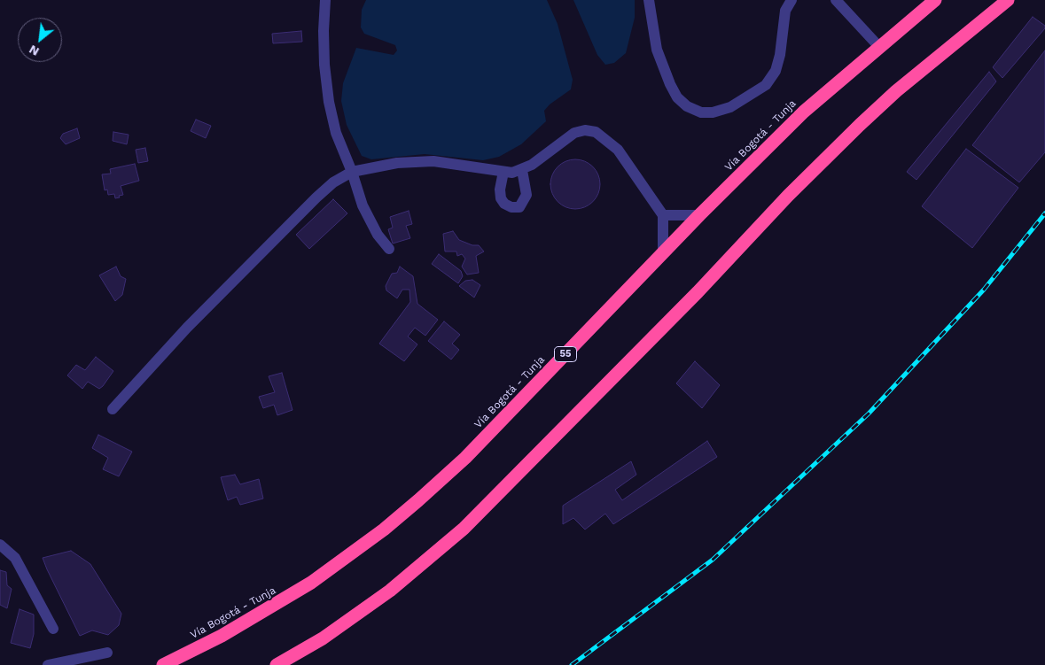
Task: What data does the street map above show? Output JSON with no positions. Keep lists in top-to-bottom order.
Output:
{
  "streets": {
    "highway": ["Vía Bogotá - Tunja", "55"]
  },
  "north": "bottom left"
}
